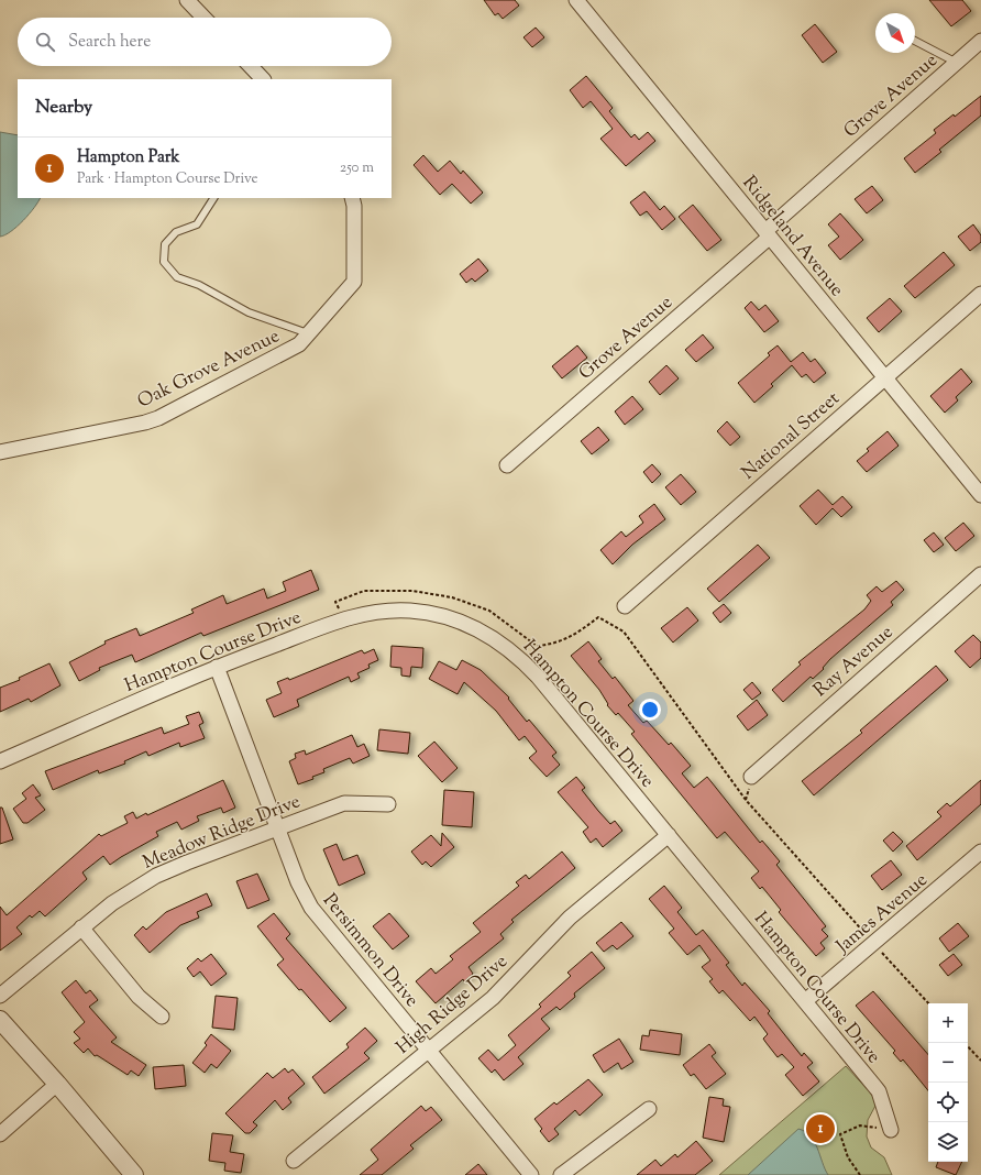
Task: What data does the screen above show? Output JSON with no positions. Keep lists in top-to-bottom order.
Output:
{
  "streets": {
    "street": [
      "Grove Avenue",
      "Ridgeland Avenue",
      "Oak Grove Avenue",
      "National Street",
      "Hampton Course Drive",
      "Ray Avenue",
      "Meadow Ridge Drive",
      "James Avenue",
      "Persimmon Drive",
      "High Ridge Drive"
    ]
  },
  "crossings": [
    ["Grove Avenue", "Ridgeland Avenue"],
    ["Ridgeland Avenue", "National Street"],
    ["Hampton Course Drive", "James Avenue"],
    ["Hampton Course Drive", "Persimmon Drive"],
    ["Hampton Course Drive", "High Ridge Drive"],
    ["Meadow Ridge Drive", "Persimmon Drive"],
    ["Persimmon Drive", "High Ridge Drive"]
  ],
  "north": "bottom right",
  "page": {
    "search": "Search here",
    "heading": "Nearby",
    "list": [
      {
        "mark": "1",
        "name": "Hampton Park",
        "note": "Park · Hampton Course Drive",
        "value": "250 m"
      }
    ],
    "map_buttons": ["+", "−"],
    "pins": "1"
  }
}
